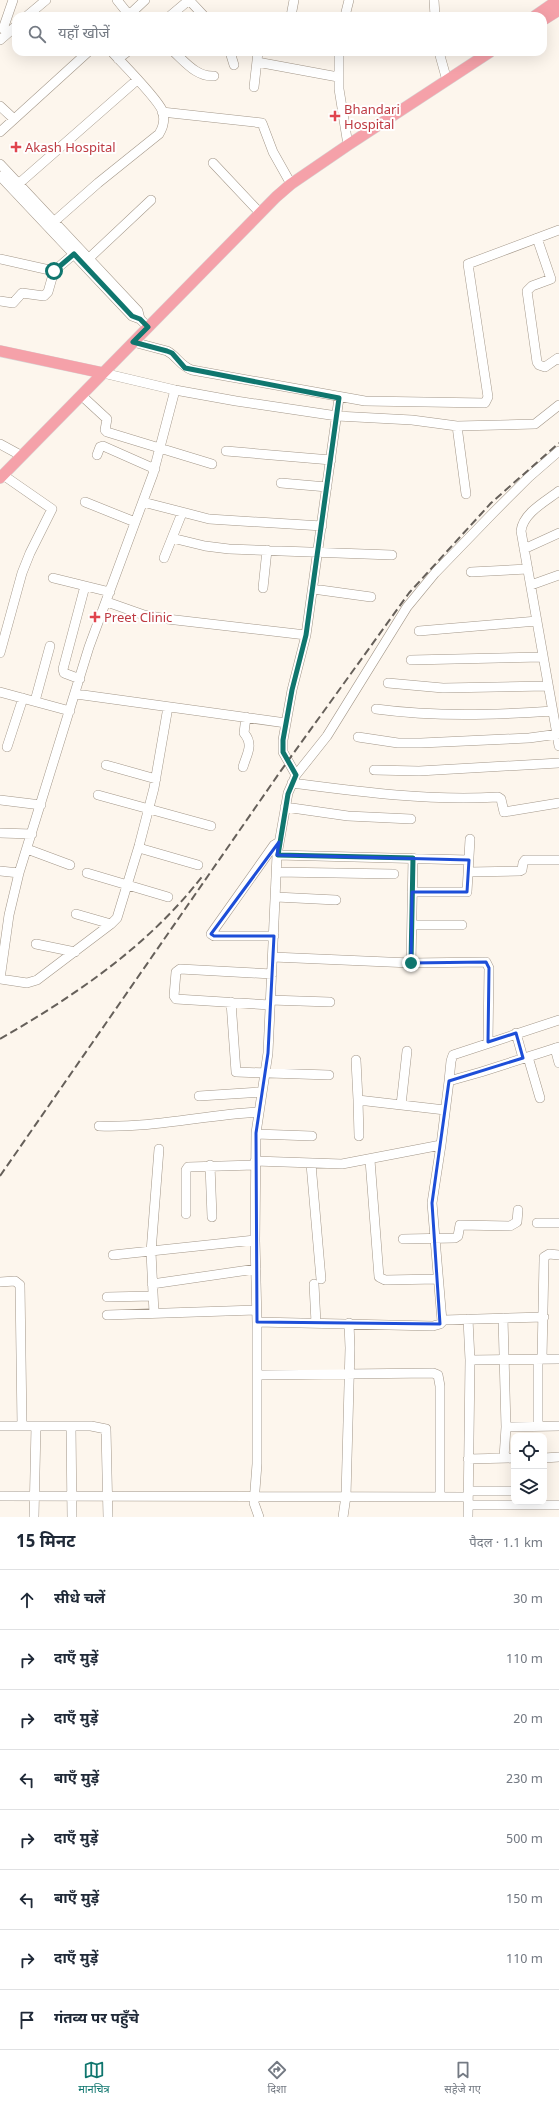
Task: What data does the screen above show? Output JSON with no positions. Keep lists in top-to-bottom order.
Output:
{
  "places": {
    "health": ["Bhandari Hospital", "Akash Hospital", "Preet Clinic"]
  },
  "page": {
    "search": "यहाँ खोजें",
    "heading": ["15 मिनट", "पैदल · 1.1 km"],
    "list": [
      ["सीधे चलें", "30 m"],
      ["दाएँ मुड़ें", "110 m"],
      ["दाएँ मुड़ें", "20 m"],
      ["बाएँ मुड़ें", "230 m"],
      ["दाएँ मुड़ें", "500 m"],
      ["बाएँ मुड़ें", "150 m"],
      ["दाएँ मुड़ें", "110 m"],
      "गंतव्य पर पहुँचे"
    ],
    "nav": ["मानचित्र", "दिशा", "सहेजे गए"]
  }
}
